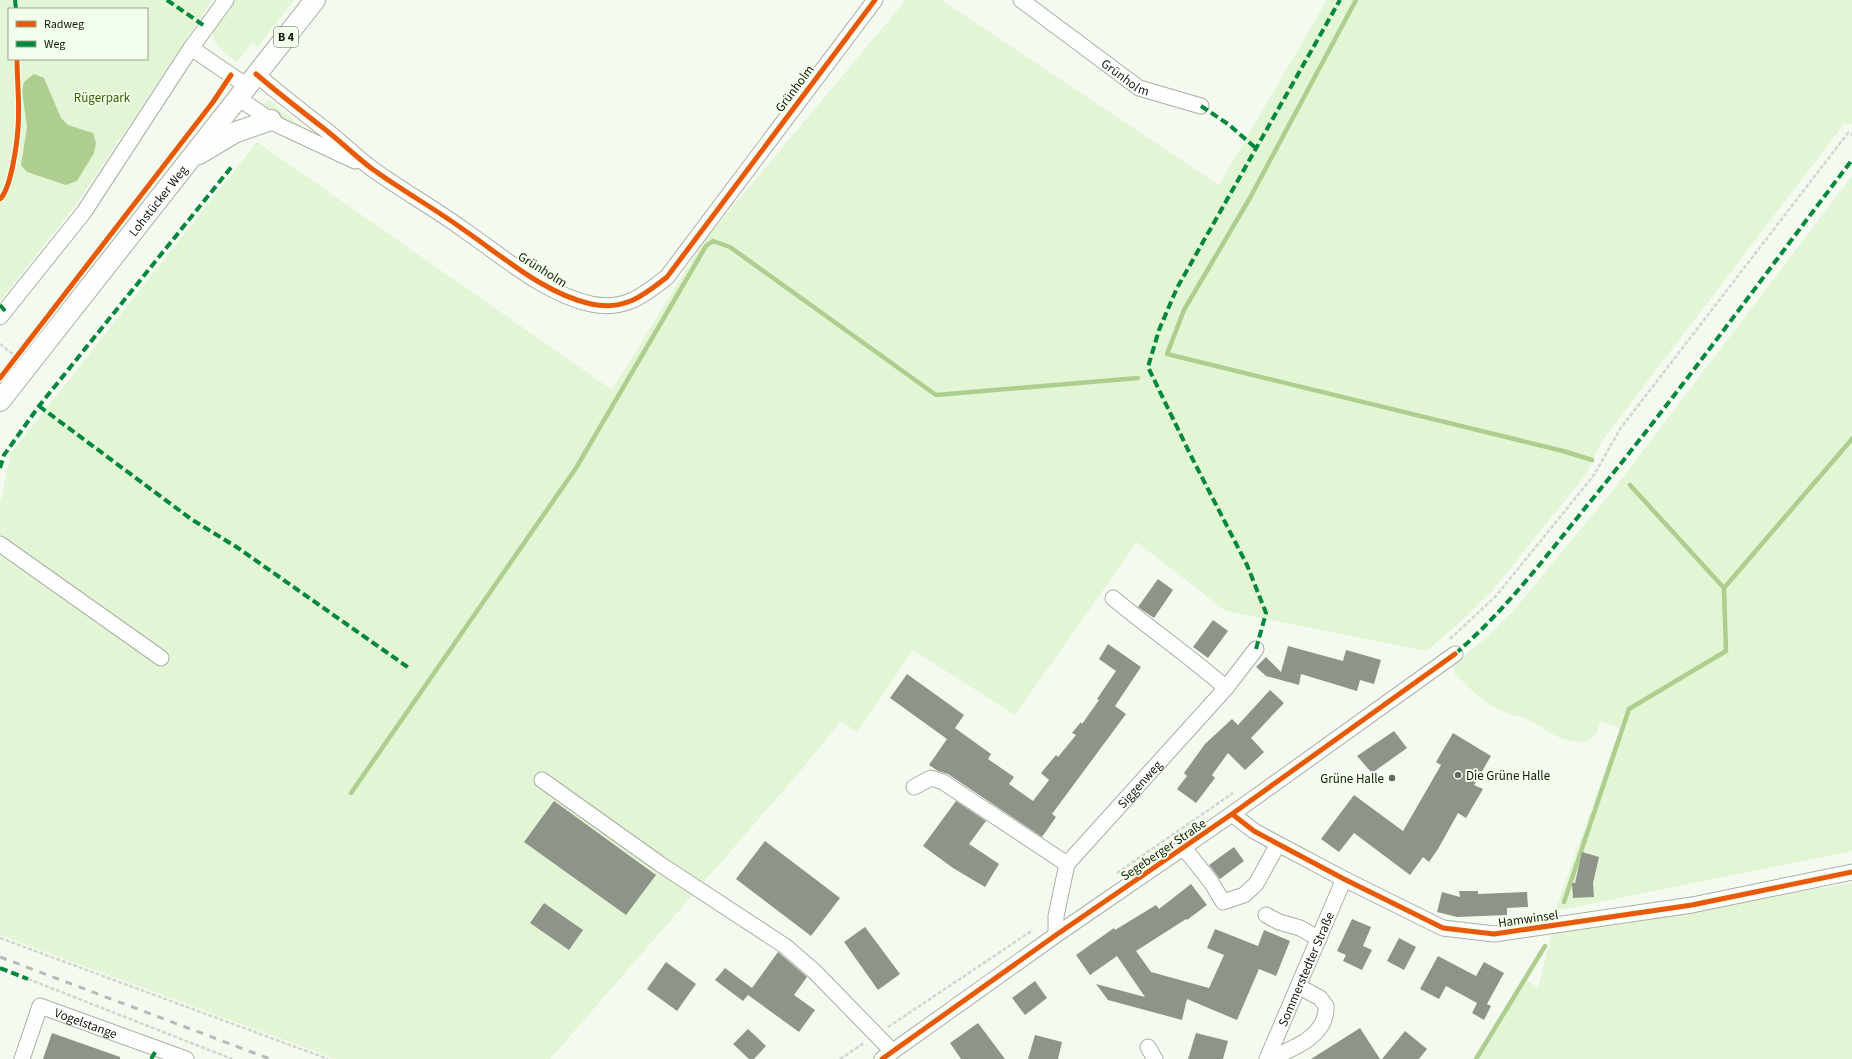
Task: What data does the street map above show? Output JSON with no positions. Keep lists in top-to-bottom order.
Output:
{
  "streets": {
    "main road": ["B 4", "Lohstücker Weg"],
    "street": [
      "Grünholm",
      "Siggenweg",
      "Segeberger Straße",
      "Hamwinsel",
      "Sommerstedter Straße",
      "Vogelstange"
    ]
  },
  "crossings": [
    ["Grünholm", "Lohstücker Weg"],
    ["Segeberger Straße", "Hamwinsel"],
    ["Hamwinsel", "Sommerstedter Straße"]
  ],
  "parks": ["Rügerpark"],
  "places": ["Die Grüne Halle", "Grüne Halle"],
  "legend": ["Radweg", "Weg"]
}
